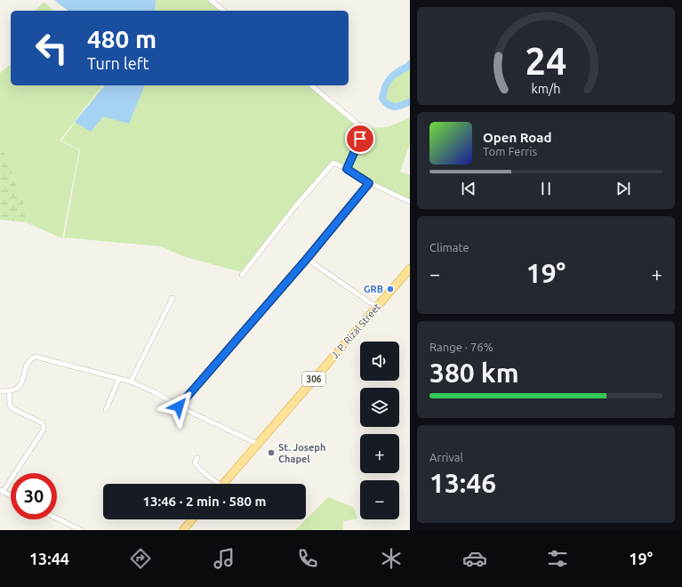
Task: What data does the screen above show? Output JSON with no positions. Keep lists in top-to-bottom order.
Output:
{
  "streets": {
    "main road": ["J. P. Rizal Street", "306"]
  },
  "places": ["GRB", "St. Joseph Chapel"],
  "page": {
    "turn": ["480 m", "Turn left"],
    "song": ["Open Road", "Tom Ferris"],
    "tile": [
      "Climate",
      ["Range · 76%", "380 km"],
      ["Arrival", "13:46"]
    ],
    "heat": ["−", "19°", "+"],
    "map_buttons": ["+", "−"],
    "limit": "30",
    "trip": "13:46 · 2 min · 580 m",
    "tabs": ["13:44", "19°"],
    "gauge": ["24", "km/h"]
  }
}
